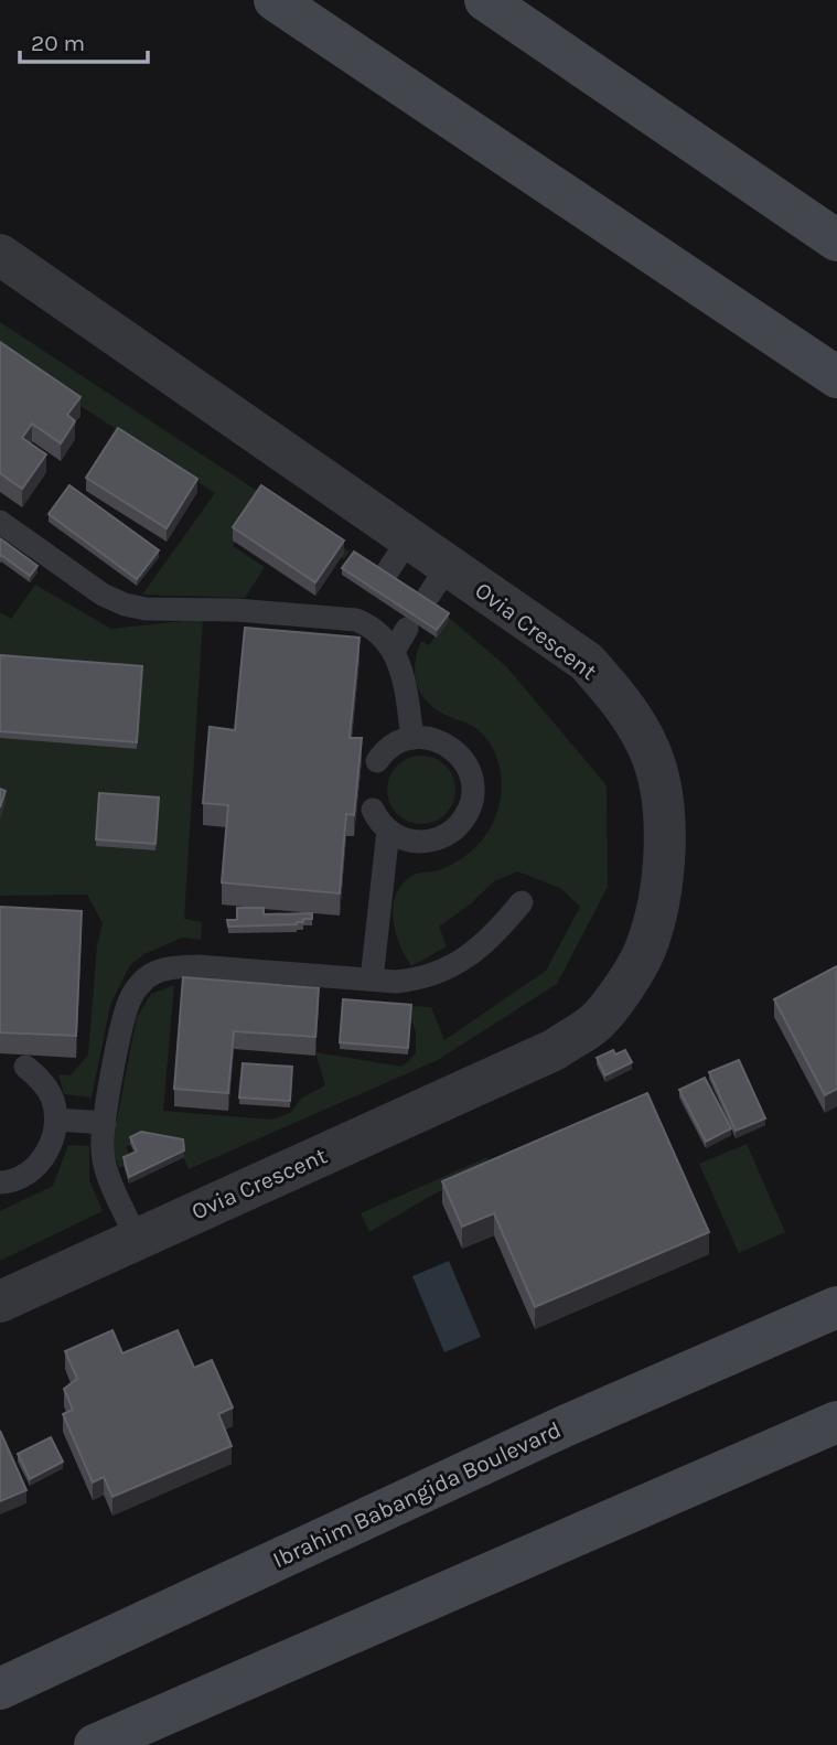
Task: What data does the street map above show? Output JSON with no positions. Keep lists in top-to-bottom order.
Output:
{
  "streets": {
    "street": ["Ovia Crescent", "Ibrahim Babangida Boulevard"]
  },
  "scale_bar": "20 m"
}
